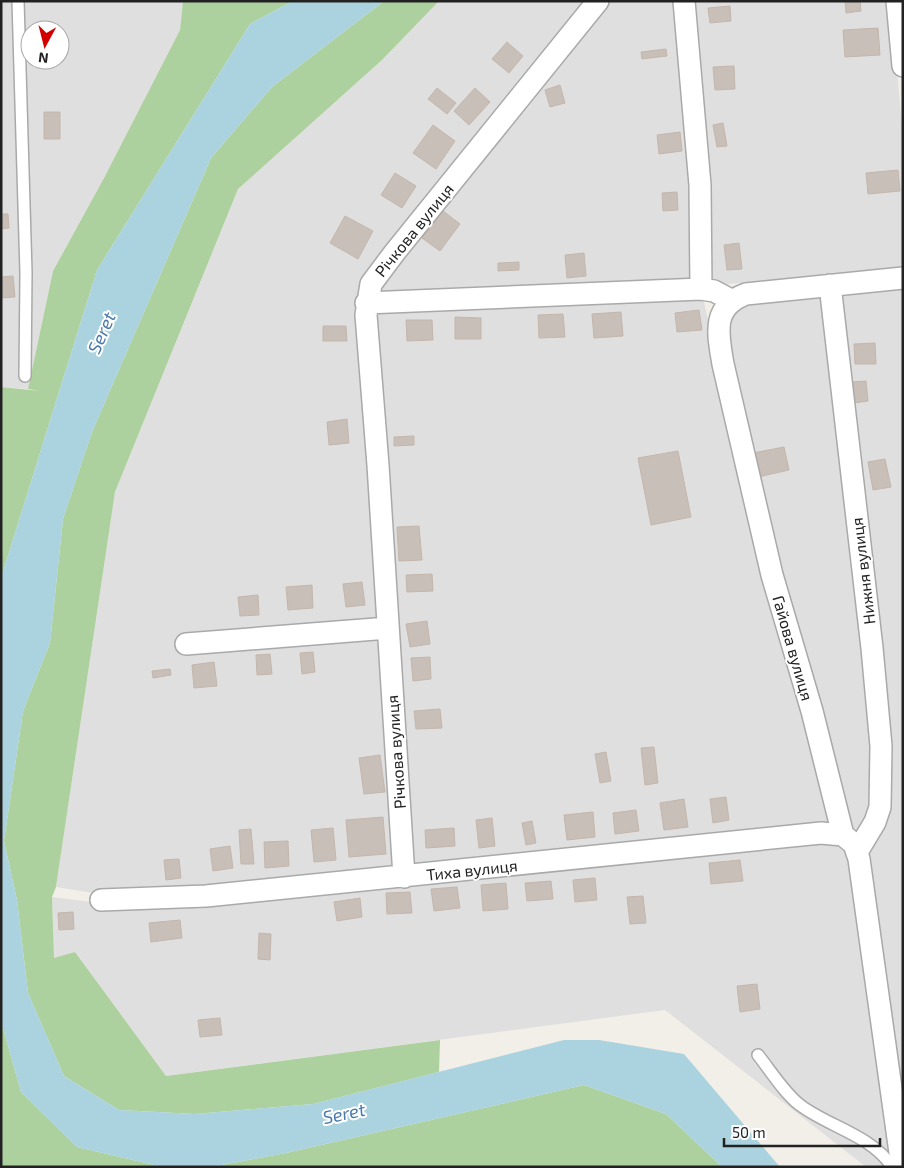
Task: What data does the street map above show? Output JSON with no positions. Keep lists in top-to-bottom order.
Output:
{
  "streets": {
    "street": [
      "Річкова вулиця",
      "Нижня вулиця",
      "Гайова вулиця",
      "Тиха вулиця"
    ]
  },
  "crossings": [
    ["Річкова вулиця", "Тиха вулиця"],
    ["Нижня вулиця", "Гайова вулиця"],
    ["Гайова вулиця", "Тиха вулиця"]
  ],
  "water": ["Seret"],
  "scale_bar": "50 m",
  "north": "bottom"
}
